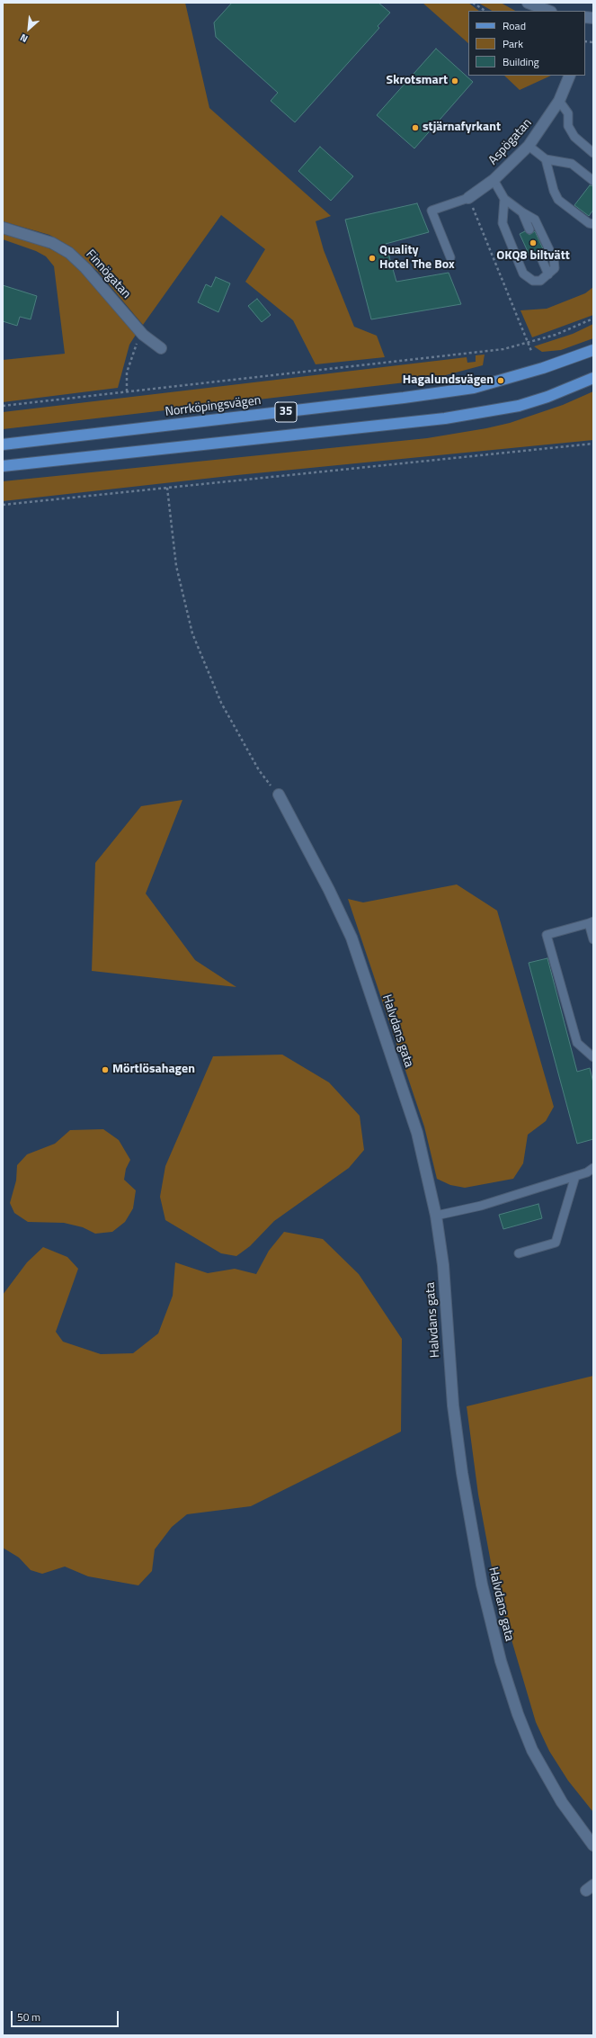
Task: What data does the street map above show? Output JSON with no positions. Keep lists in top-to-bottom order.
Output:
{
  "streets": {
    "main road": ["Norrköpingsvägen", "35"],
    "street": ["Aspögatan", "Finnögatan", "Halvdans gata"]
  },
  "places": [
    "Skrotsmart",
    "stjärnafyrkant",
    "OKQ8 biltvätt",
    "Quality Hotel The Box",
    "Hagalundsvägen",
    "Mörtlösahagen"
  ],
  "legend": ["Road", "Park", "Building"],
  "scale_bar": "50 m",
  "north": "bottom left"
}
